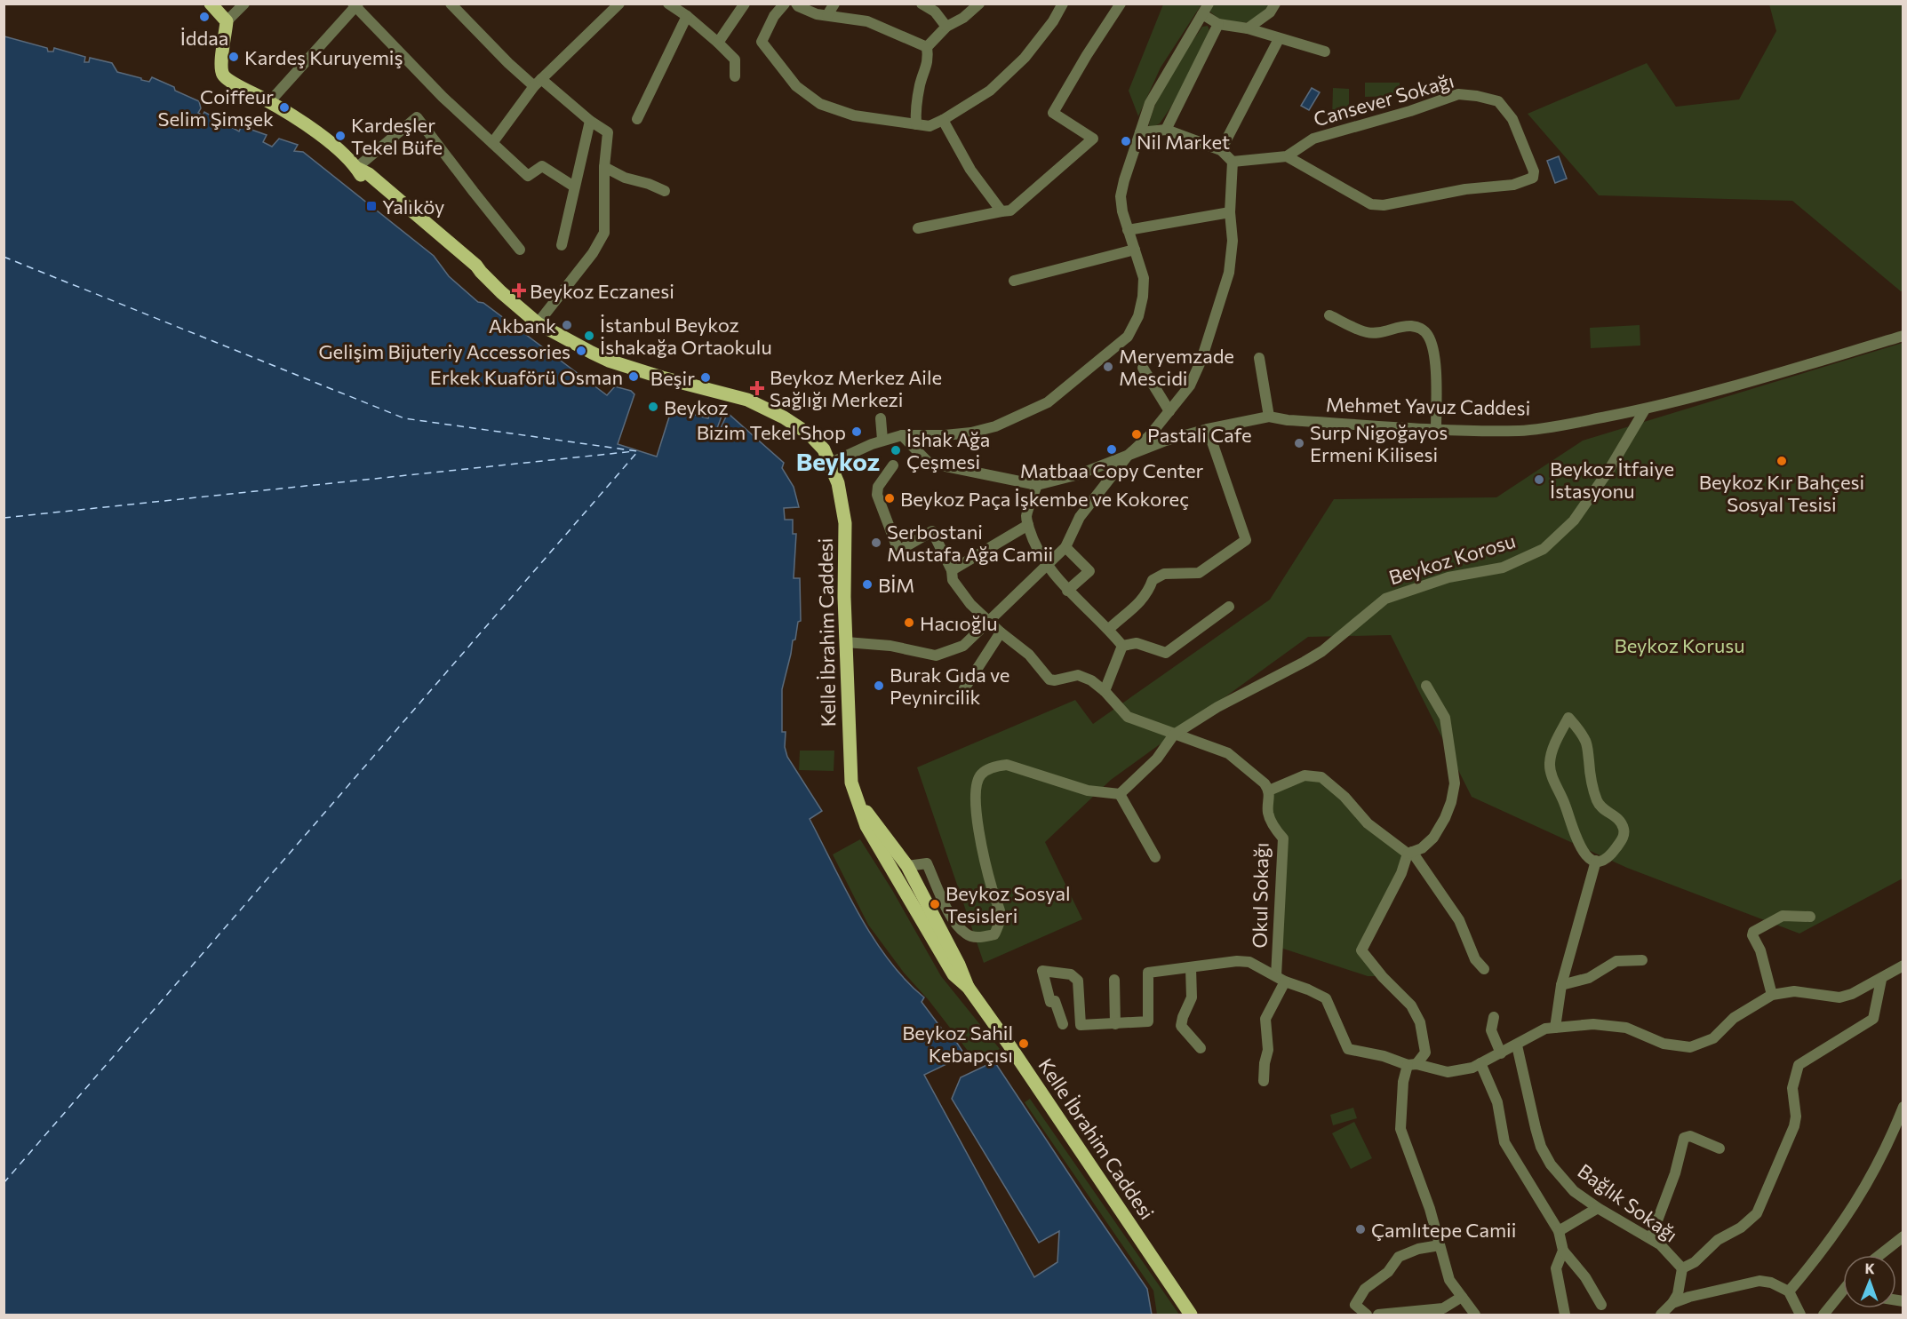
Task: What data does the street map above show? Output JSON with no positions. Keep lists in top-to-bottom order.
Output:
{
  "streets": {
    "main road": ["Kelle İbrahim Caddesi"],
    "street": [
      "Cansever Sokağı",
      "Mehmet Yavuz Caddesi",
      "Beykoz Korosu",
      "Okul Sokağı",
      "Bağlık Sokağı"
    ]
  },
  "crossings": [
    ["Mehmet Yavuz Caddesi", "Beykoz Korosu"]
  ],
  "districts": ["Beykoz"],
  "parks": ["Beykoz Korusu"],
  "places": {
    "other": [
      "İddaa",
      "Kardeş Kuruyemiş",
      "Coiffeur Selim Şimşek",
      "Kardeşler Tekel Büfe",
      "Nil Market",
      "Akbank",
      "İstanbul Beykoz İshakağa Ortaokulu",
      "Gelişim Bijuteriy Accessories",
      "Meryemzade Mescidi",
      "Erkek Kuaförü Osman",
      "Beşir",
      "Beykoz",
      "Bizim Tekel Shop",
      "Pastali Cafe",
      "Surp Nigoğayos Ermeni Kilisesi",
      "Matbaa Copy Center",
      "İshak Ağa Çeşmesi",
      "Beykoz Kır Bahçesi Sosyal Tesisi",
      "Beykoz İtfaiye İstasyonu",
      "Beykoz Paça İşkembe ve Kokoreç",
      "Serbostani Mustafa Ağa Camii",
      "BİM",
      "Hacıoğlu",
      "Burak Gıda ve Peynircilik",
      "Beykoz Sosyal Tesisleri",
      "Beykoz Sahil Kebapçısı",
      "Çamlıtepe Camii"
    ],
    "transit": ["Yalıköy"],
    "health": ["Beykoz Eczanesi", "Beykoz Merkez Aile Sağlığı Merkezi"]
  },
  "north": "top"
}
